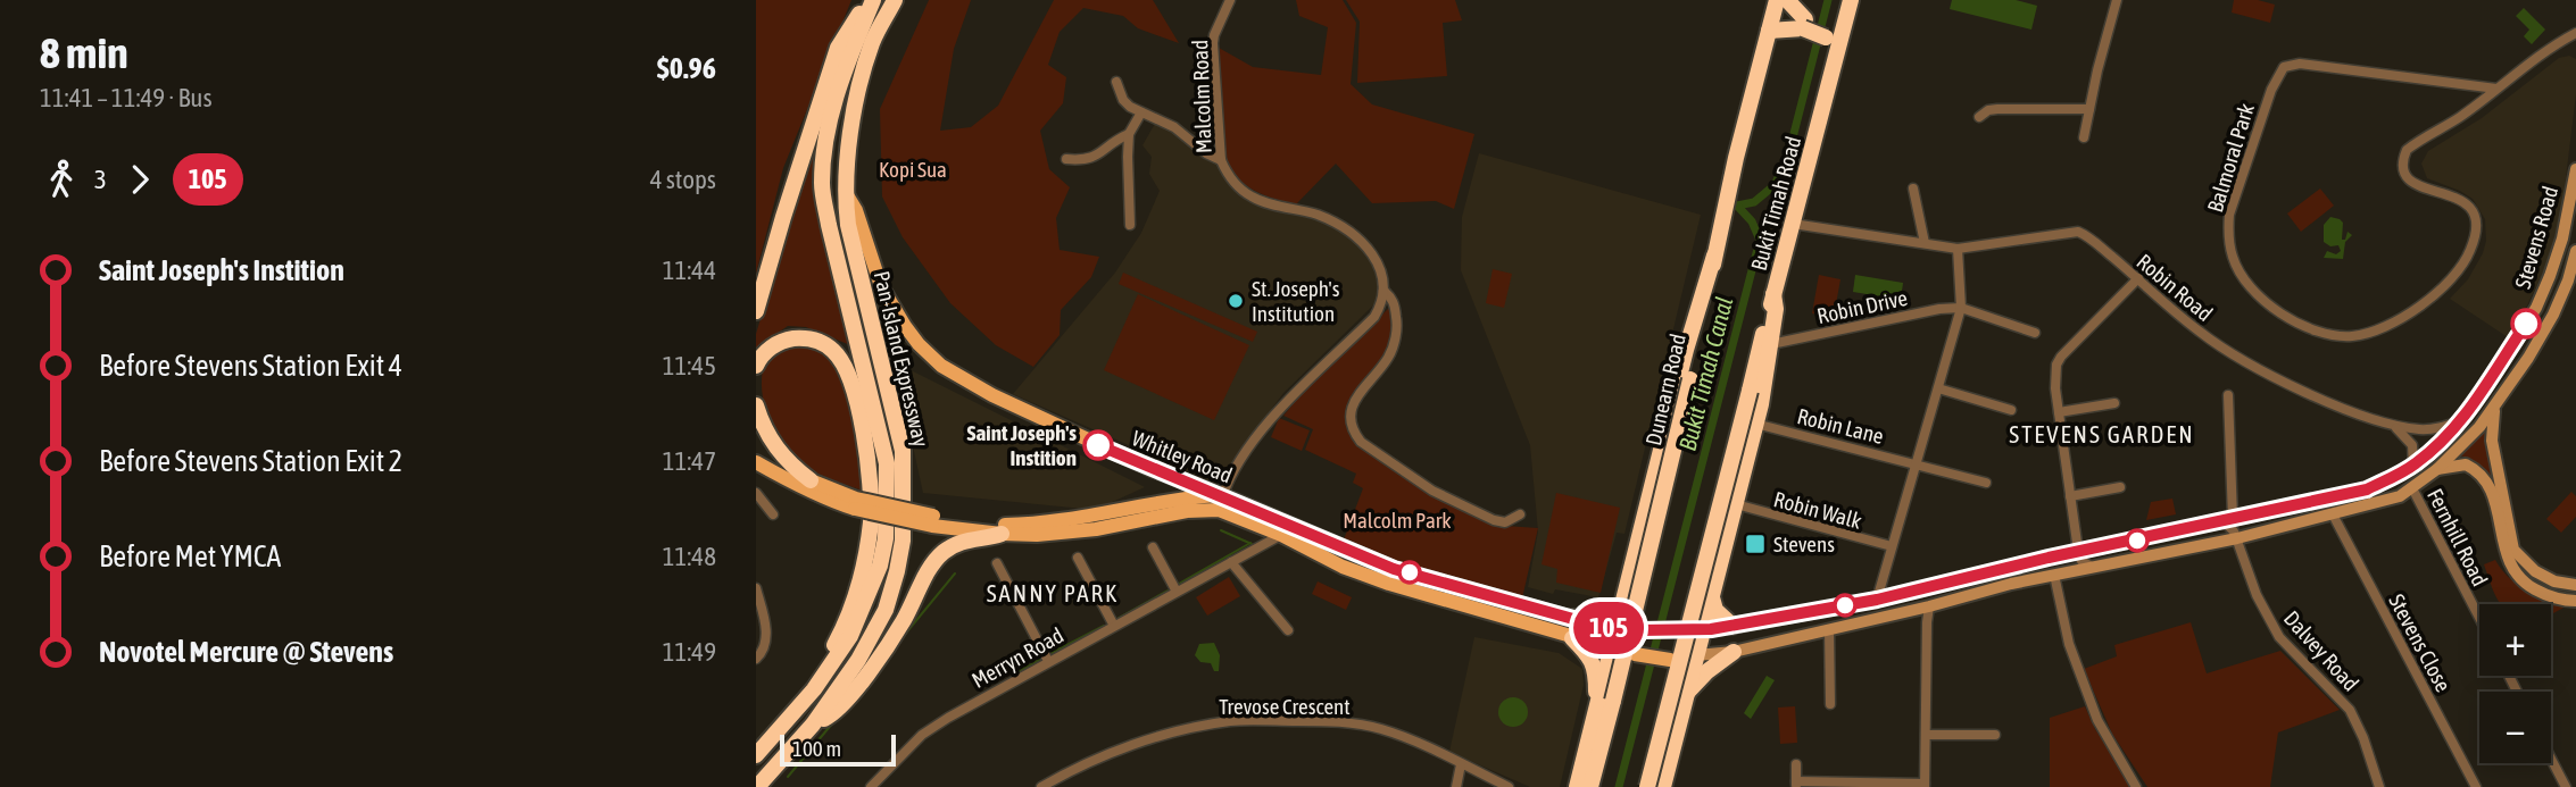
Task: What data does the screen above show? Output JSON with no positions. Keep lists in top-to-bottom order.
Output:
{
  "streets": {
    "highway": ["Bukit Timah Road", "Pan-Island Expressway", "Dunearn Road"],
    "main road": ["Stevens Road", "Whitley Road"],
    "street": [
      "Malcolm Road",
      "Balmoral Park",
      "Robin Road",
      "Robin Drive",
      "Robin Lane",
      "Robin Walk",
      "Fernhill Road",
      "Stevens Close",
      "Dalvey Road",
      "Merryn Road",
      "Trevose Crescent"
    ]
  },
  "crossings": [
    ["Bukit Timah Road", "Robin Road"],
    ["Stevens Road", "Robin Road"],
    ["Stevens Road", "Whitley Road"],
    ["Stevens Road", "Fernhill Road"],
    ["Stevens Road", "Stevens Close"],
    ["Stevens Road", "Dalvey Road"],
    ["Pan-Island Expressway", "Whitley Road"],
    ["Whitley Road", "Merryn Road"]
  ],
  "districts": ["STEVENS GARDEN", "SANNY PARK"],
  "water": ["Bukit Timah Canal"],
  "parks": ["Kopi Sua", "Malcolm Park"],
  "places": {
    "other": ["St. Joseph's Institution", "Saint Joseph's Instition"],
    "transit": ["Stevens"]
  },
  "lines": ["bus line 105"],
  "scale_bar": "100 m",
  "page": {
    "heading": ["8 min", "11:41 – 11:49 · Bus", "$0.96"],
    "on_map": "105",
    "legs": ["3", "105", "4 stops"],
    "list": [
      {
        "name": "Saint Joseph's Instition",
        "value": "11:44"
      },
      {
        "name": "Before Stevens Station Exit 4",
        "value": "11:45"
      },
      {
        "name": "Before Stevens Station Exit 2",
        "value": "11:47"
      },
      {
        "name": "Before Met YMCA",
        "value": "11:48"
      },
      {
        "name": "Novotel Mercure @ Stevens",
        "value": "11:49"
      }
    ],
    "map_buttons": ["+", "−"],
    "scale": "100 m"
  }
}
